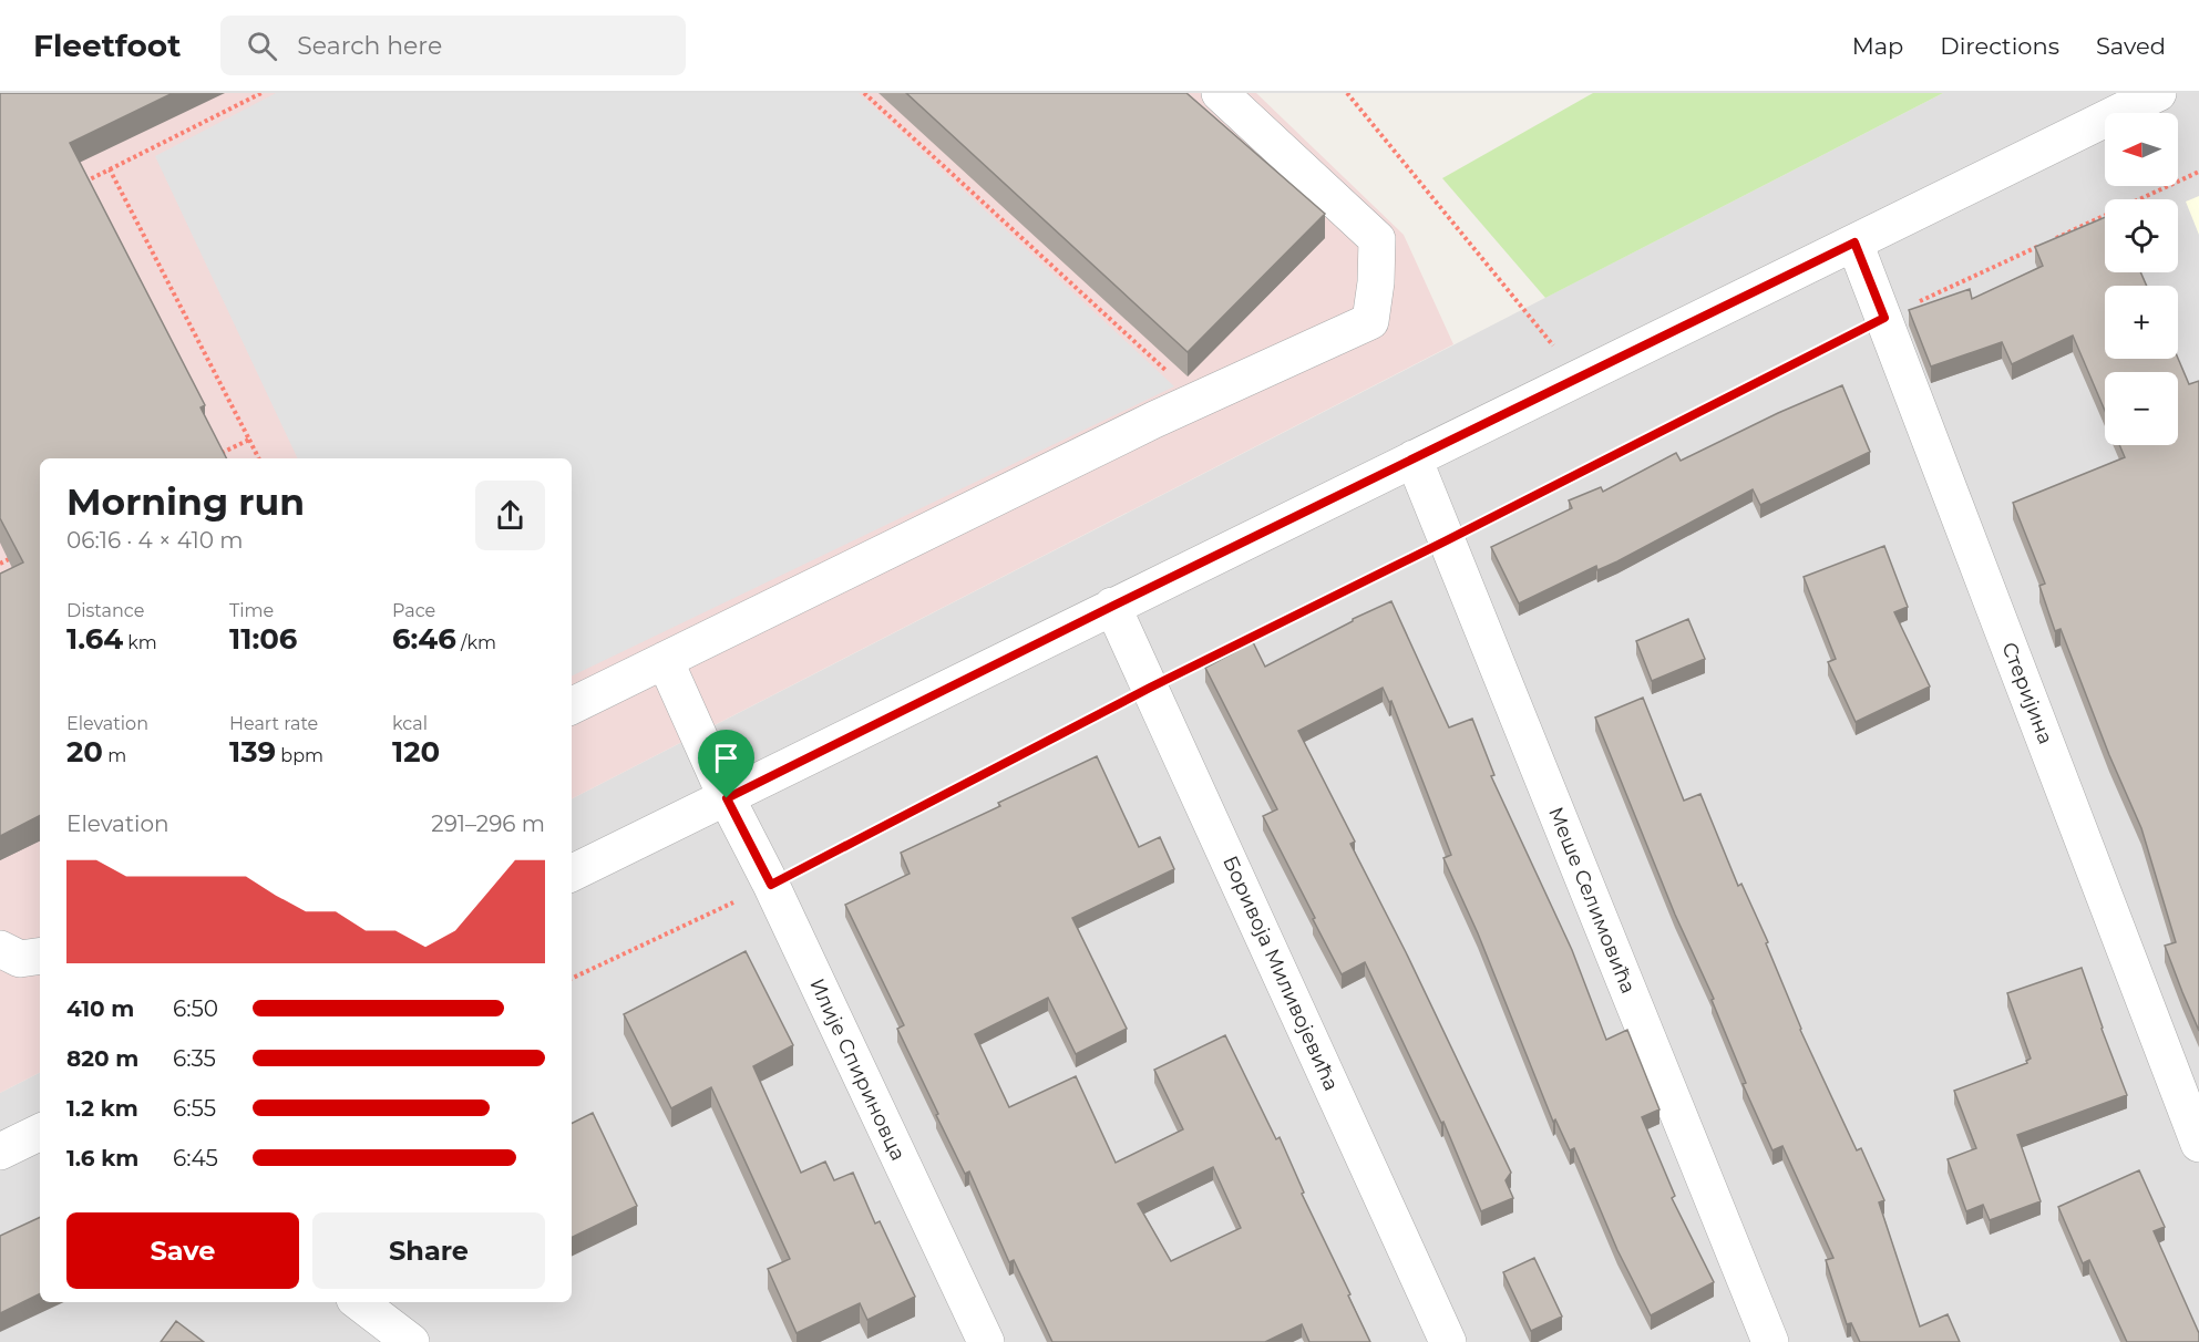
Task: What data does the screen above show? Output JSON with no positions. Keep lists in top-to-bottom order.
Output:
{
  "streets": {
    "street": [
      "Стеријина",
      "Меше Селимовића",
      "Боривоја Миливојевића",
      "Илије Спириновца"
    ]
  },
  "north": "left",
  "page": {
    "header": "Fleetfoot",
    "search": "Search here",
    "nav": ["Map", "Directions", "Saved"],
    "map_buttons": ["+", "−"],
    "heading": ["Morning run", "06:16 · 4 × 410 m"],
    "stats": [
      ["Distance", "1.64 km"],
      ["Time", "11:06"],
      ["Pace", "6:46 /km"],
      ["Elevation", "20 m"],
      ["Heart rate", "139 bpm"],
      ["kcal", "120"]
    ],
    "chart": ["Elevation", "291–296 m"],
    "list": [
      {
        "name": "410 m",
        "note": "6:50"
      },
      {
        "name": "820 m",
        "note": "6:35"
      },
      {
        "name": "1.2 km",
        "note": "6:55"
      },
      {
        "name": "1.6 km",
        "note": "6:45"
      }
    ],
    "buttons": ["Save", "Share"]
  }
}
